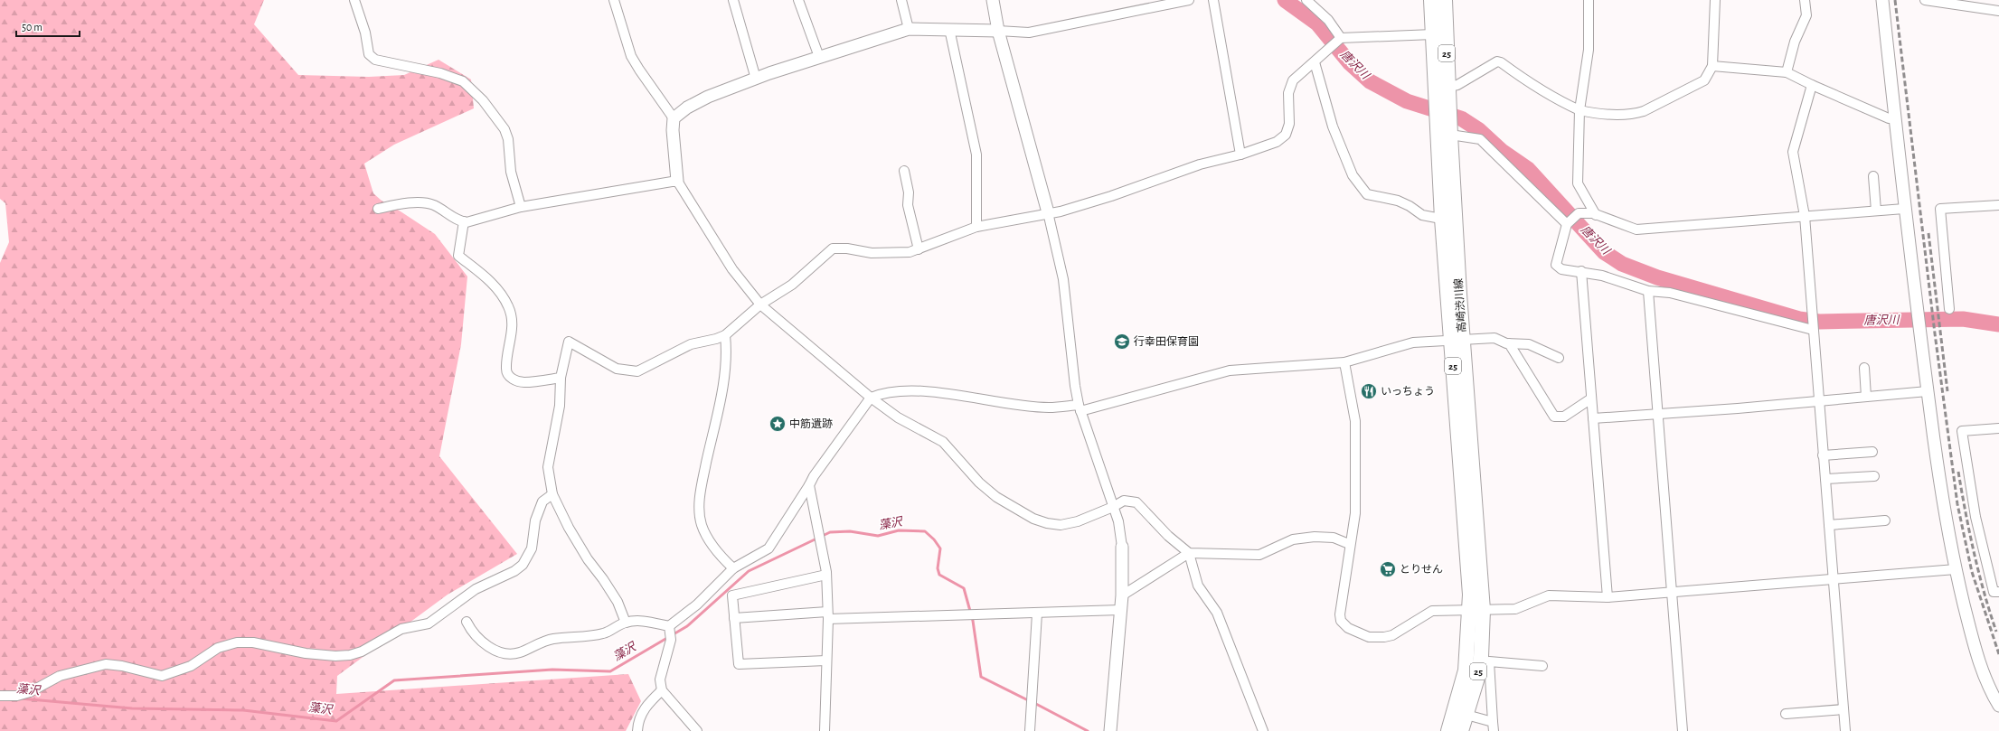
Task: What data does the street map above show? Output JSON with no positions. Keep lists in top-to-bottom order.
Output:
{
  "streets": {
    "main road": ["25", "高崎渋川線"]
  },
  "crossings": [
    ["25", "高崎渋川線"]
  ],
  "water": ["唐沢川", "藻沢"],
  "places": {
    "school or university": ["行幸田保育園"],
    "restaurant": ["いっちょう"],
    "place": ["中筋遺跡"],
    "supermarket": ["とりせん"]
  },
  "scale_bar": "50 m"
}
